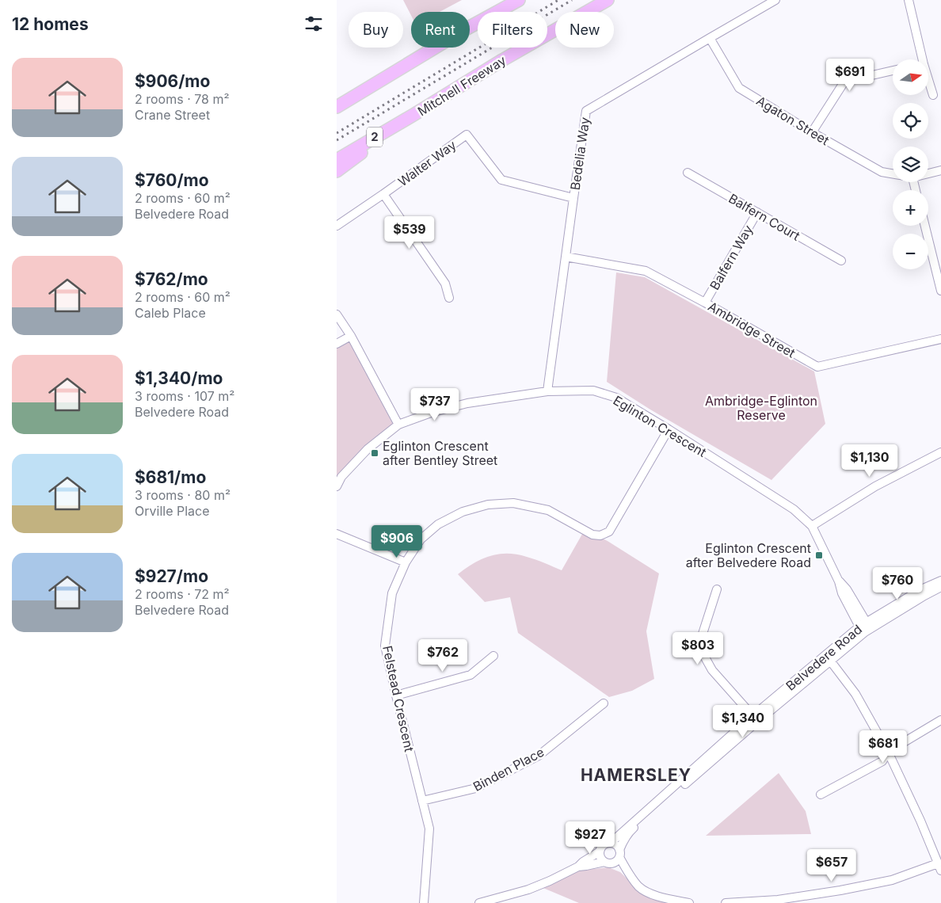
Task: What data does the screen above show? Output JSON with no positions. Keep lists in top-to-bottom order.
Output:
{
  "streets": {
    "highway": ["Mitchell Freeway", "2"],
    "street": [
      "Agaton Street",
      "Bedelia Way",
      "Walter Way",
      "Balfern Court",
      "Balfern Way",
      "Ambridge Street",
      "Eglinton Crescent",
      "Belvedere Road",
      "Felstead Crescent",
      "Binden Place"
    ]
  },
  "crossings": [
    ["Agaton Street", "Bedelia Way"],
    ["Bedelia Way", "Walter Way"],
    ["Bedelia Way", "Ambridge Street"],
    ["Bedelia Way", "Eglinton Crescent"],
    ["Balfern Court", "Balfern Way"],
    ["Balfern Way", "Ambridge Street"],
    ["Eglinton Crescent", "Belvedere Road"],
    ["Eglinton Crescent", "Felstead Crescent"],
    ["Felstead Crescent", "Binden Place"]
  ],
  "districts": ["HAMERSLEY"],
  "parks": ["Ambridge-Eglinton Reserve"],
  "places": {
    "transit": ["Eglinton Crescent after Bentley Street", "Eglinton Crescent after Belvedere Road"]
  },
  "north": "right",
  "page": {
    "heading": "12 homes",
    "chip": [
      "Buy",
      "Rent",
      "Filters",
      "New"
    ],
    "list": [
      {
        "name": "$906/mo",
        "note": "2 rooms · 78 m² · Crane Street"
      },
      {
        "name": "$760/mo",
        "note": "2 rooms · 60 m² · Belvedere Road"
      },
      {
        "name": "$762/mo",
        "note": "2 rooms · 60 m² · Caleb Place"
      },
      {
        "name": "$1,340/mo",
        "note": "3 rooms · 107 m² · Belvedere Road"
      },
      {
        "name": "$681/mo",
        "note": "3 rooms · 80 m² · Orville Place"
      },
      {
        "name": "$927/mo",
        "note": "2 rooms · 72 m² · Belvedere Road"
      }
    ],
    "price": [
      "$691",
      "$539",
      "$737",
      "$1,130",
      "$906",
      "$760",
      "$803",
      "$762",
      "$1,340",
      "$681",
      "$927",
      "$657"
    ],
    "map_buttons": ["+", "−"]
  }
}
